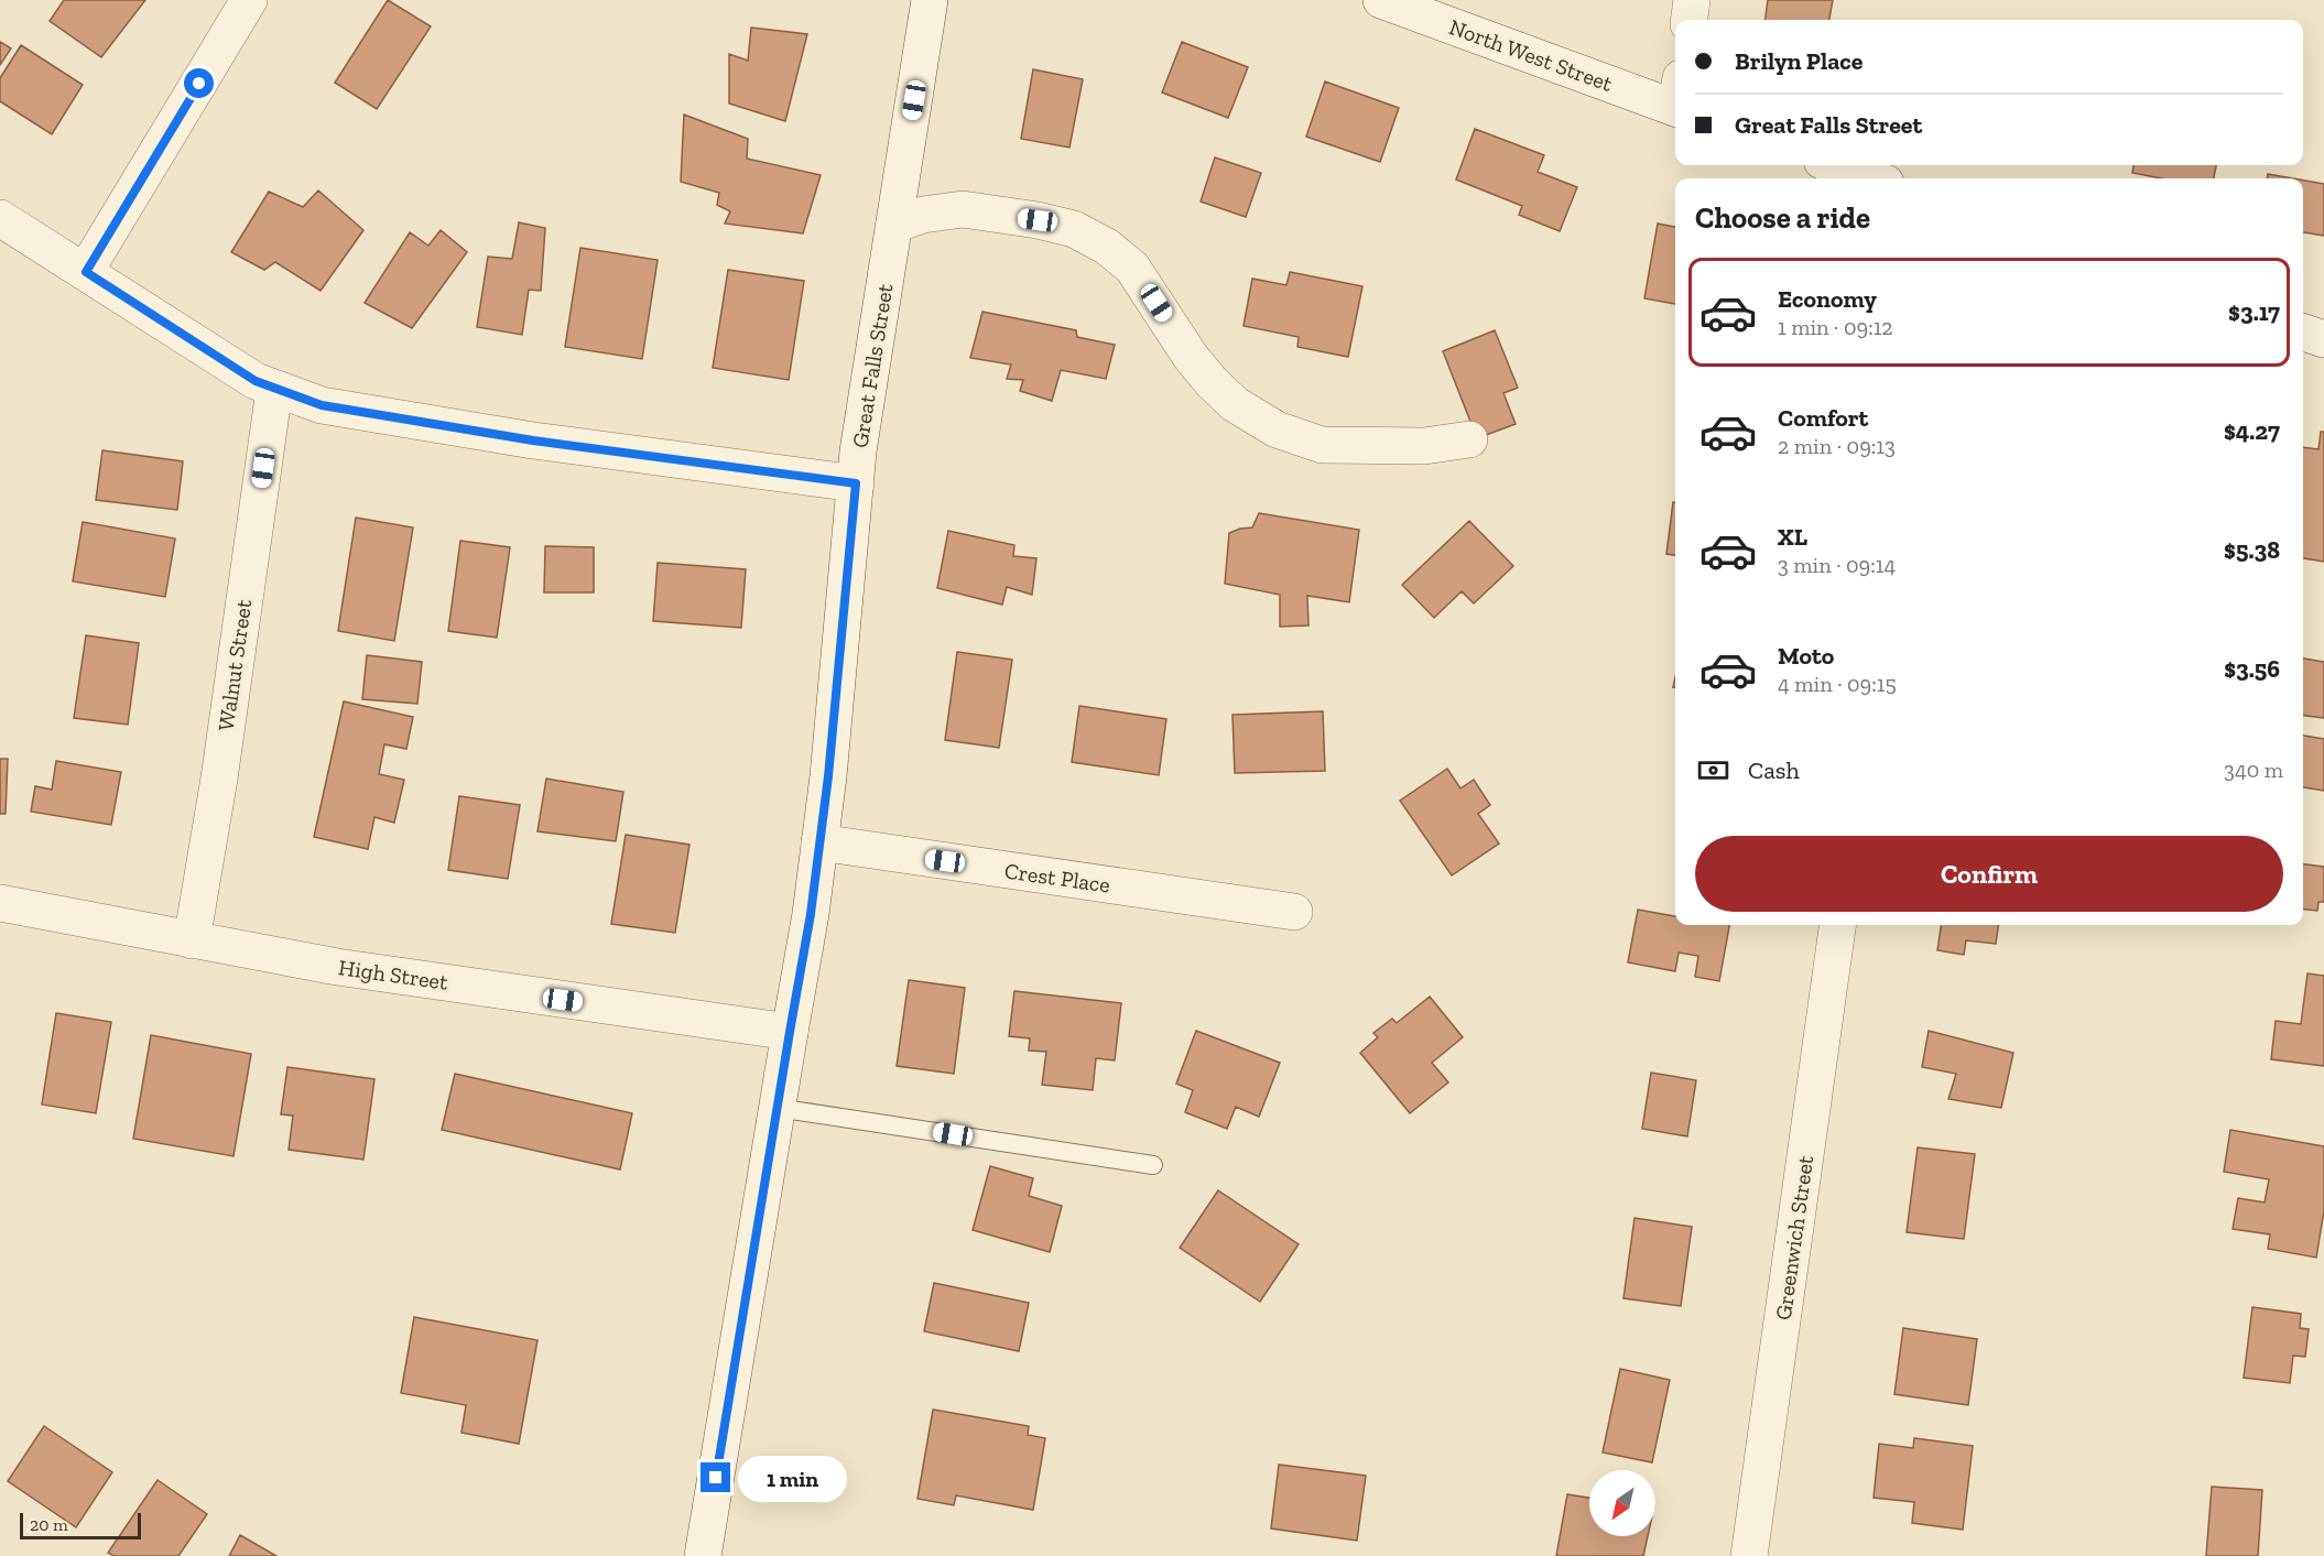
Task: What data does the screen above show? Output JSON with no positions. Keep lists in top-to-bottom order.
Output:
{
  "streets": {
    "street": [
      "North West Street",
      "Great Falls Street",
      "Walnut Street",
      "Crest Place",
      "High Street",
      "Greenwich Street"
    ]
  },
  "crossings": [
    ["Great Falls Street", "Crest Place"],
    ["Great Falls Street", "High Street"],
    ["Walnut Street", "High Street"]
  ],
  "scale_bar": "20 m",
  "north": "bottom left",
  "page": {
    "banner": ["Brilyn Place", "Great Falls Street"],
    "heading": "Choose a ride",
    "list": [
      {
        "name": "Economy",
        "note": "1 min · 09:12",
        "value": "$3.17"
      },
      {
        "name": "Comfort",
        "note": "2 min · 09:13",
        "value": "$4.27"
      },
      {
        "name": "XL",
        "note": "3 min · 09:14",
        "value": "$5.38"
      },
      {
        "name": "Moto",
        "note": "4 min · 09:15",
        "value": "$3.56"
      }
    ],
    "pay": ["Cash", "340 m"],
    "buttons": "Confirm",
    "bubble": "1 min",
    "scale": "20 m"
  }
}
